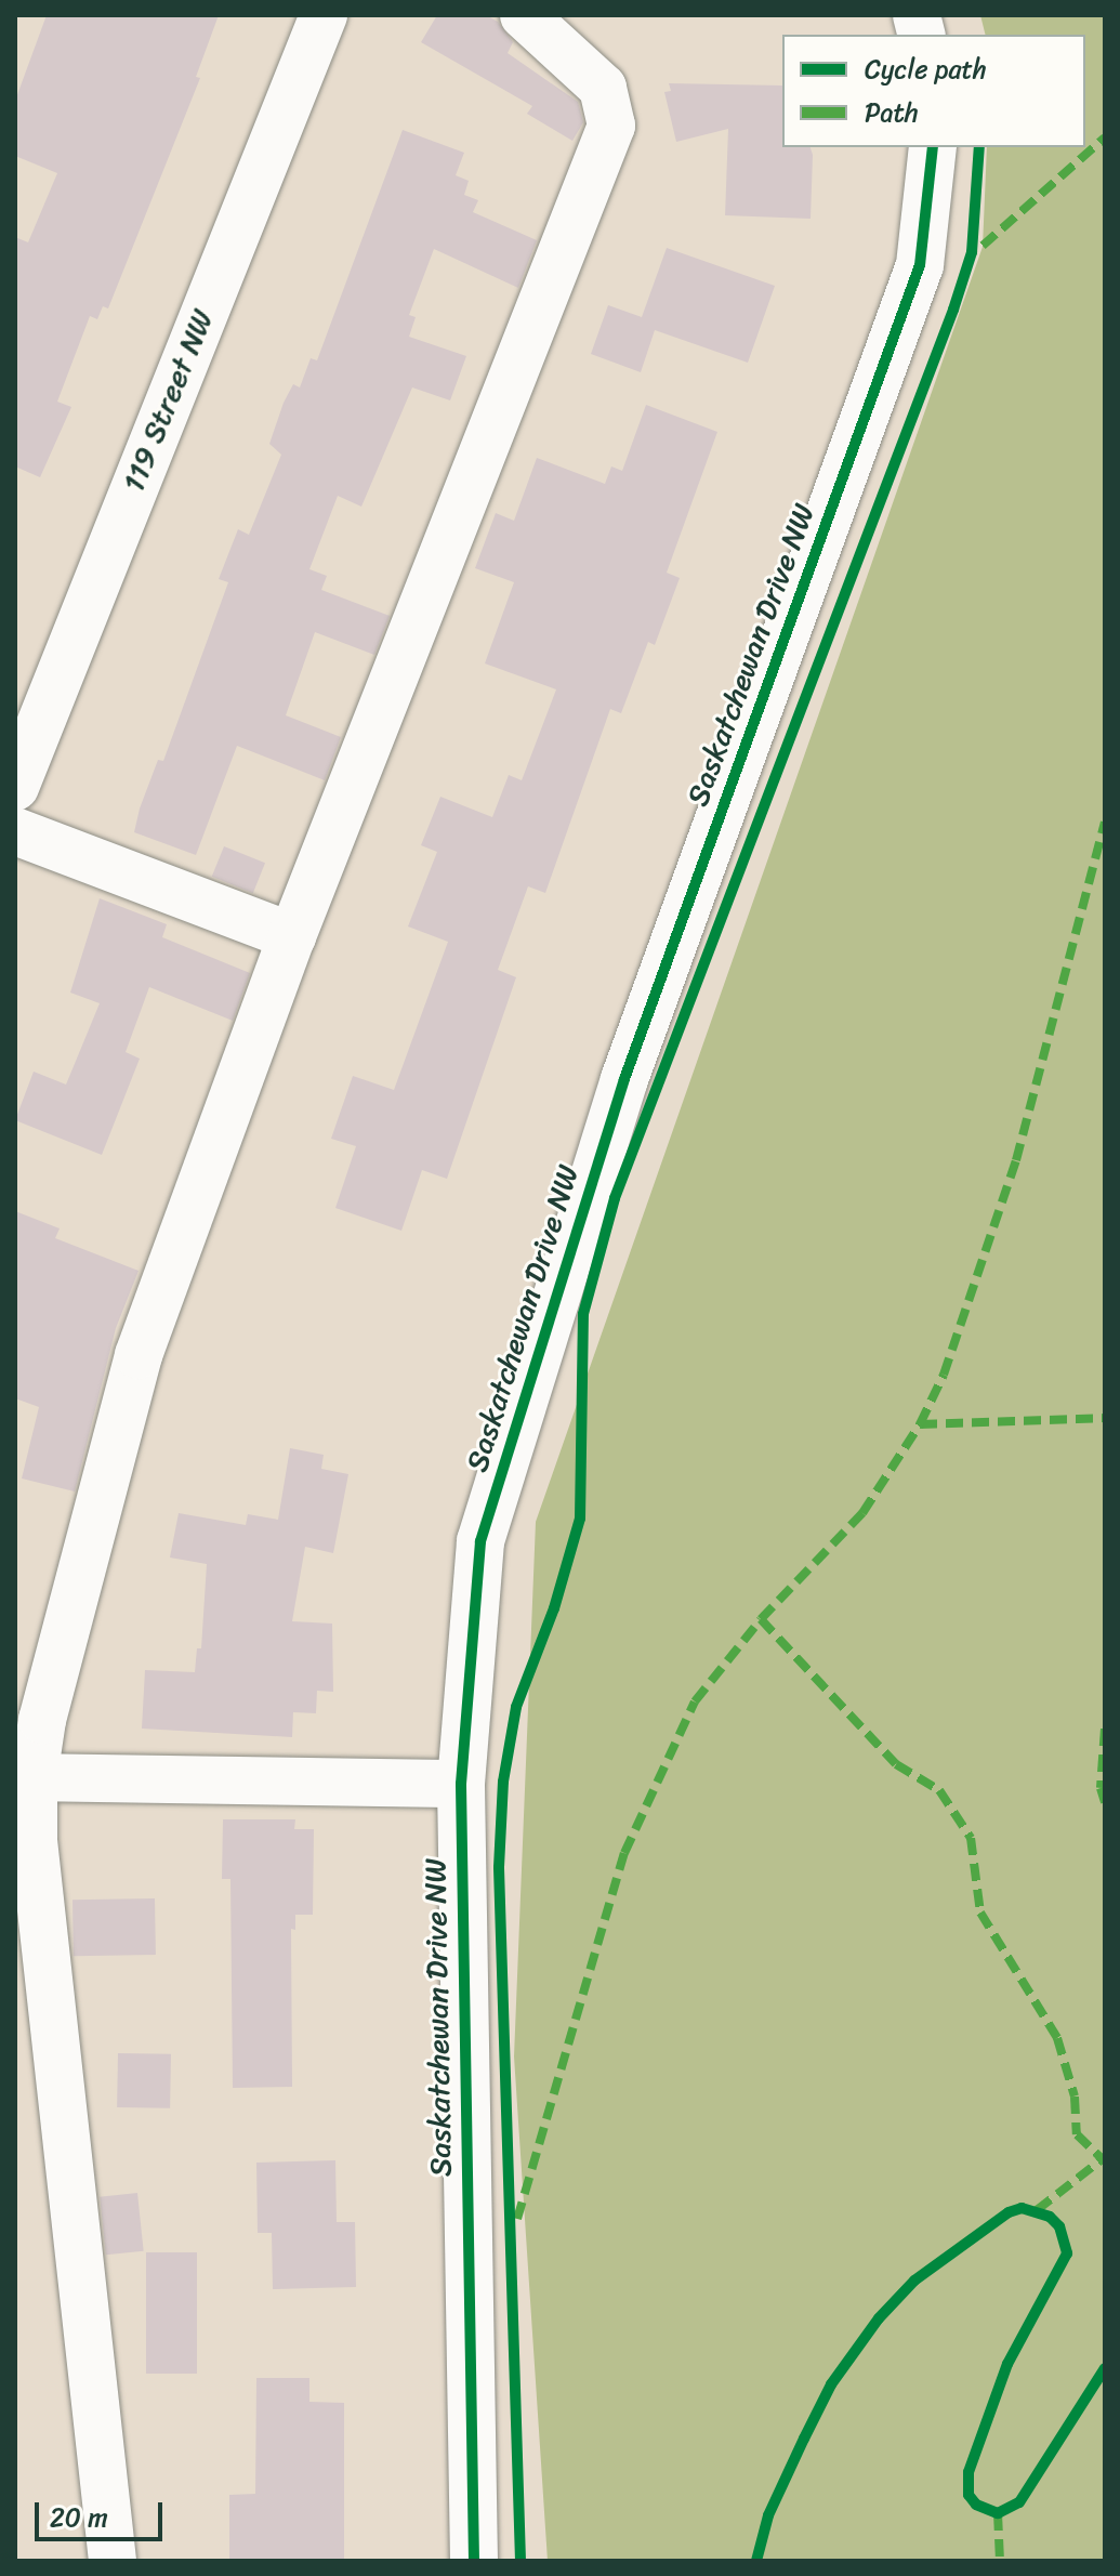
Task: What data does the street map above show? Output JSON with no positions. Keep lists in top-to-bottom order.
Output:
{
  "streets": {
    "street": ["119 Street NW", "Saskatchewan Drive NW"]
  },
  "legend": ["Cycle path", "Path"],
  "scale_bar": "20 m"
}
